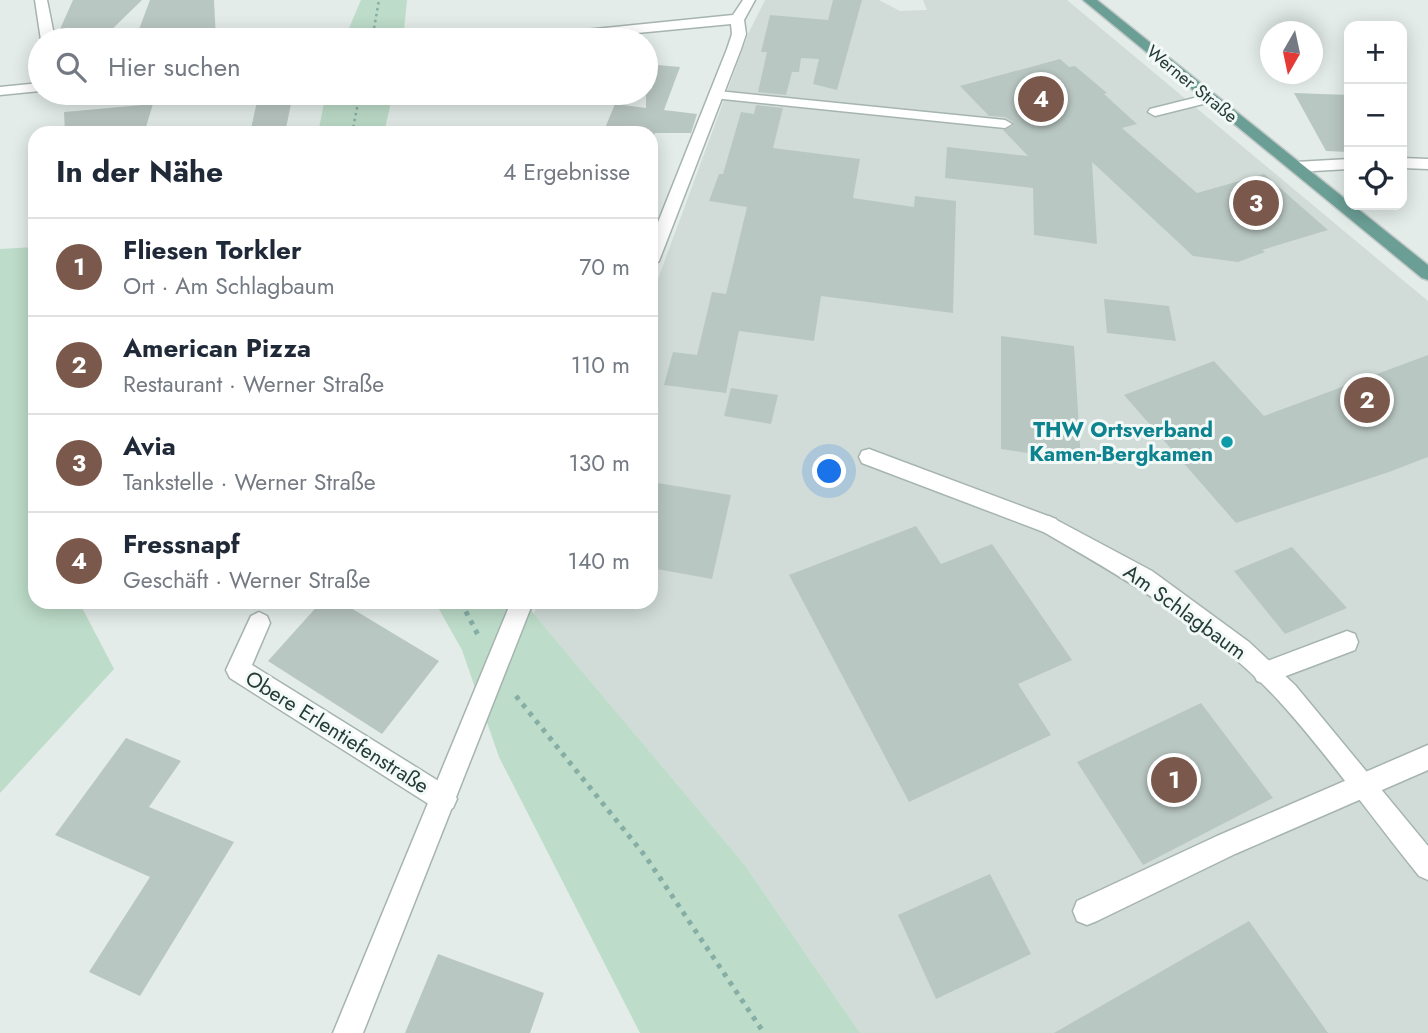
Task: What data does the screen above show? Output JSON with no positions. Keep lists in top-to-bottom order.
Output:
{
  "streets": {
    "main road": ["Werner Straße"],
    "street": ["Am Schlagbaum", "Obere Erlentiefenstraße"]
  },
  "places": ["THW Ortsverband Kamen-Bergkamen"],
  "north": "bottom",
  "page": {
    "map_buttons": ["+", "−"],
    "search": "Hier suchen",
    "pins": [
      "4",
      "3",
      "2",
      "1"
    ],
    "heading": ["In der Nähe", "4 Ergebnisse"],
    "list": [
      {
        "mark": "1",
        "name": "Fliesen Torkler",
        "note": "Ort · Am Schlagbaum",
        "value": "70 m"
      },
      {
        "mark": "2",
        "name": "American Pizza",
        "note": "Restaurant · Werner Straße",
        "value": "110 m"
      },
      {
        "mark": "3",
        "name": "Avia",
        "note": "Tankstelle · Werner Straße",
        "value": "130 m"
      },
      {
        "mark": "4",
        "name": "Fressnapf",
        "note": "Geschäft · Werner Straße",
        "value": "140 m"
      }
    ]
  }
}
